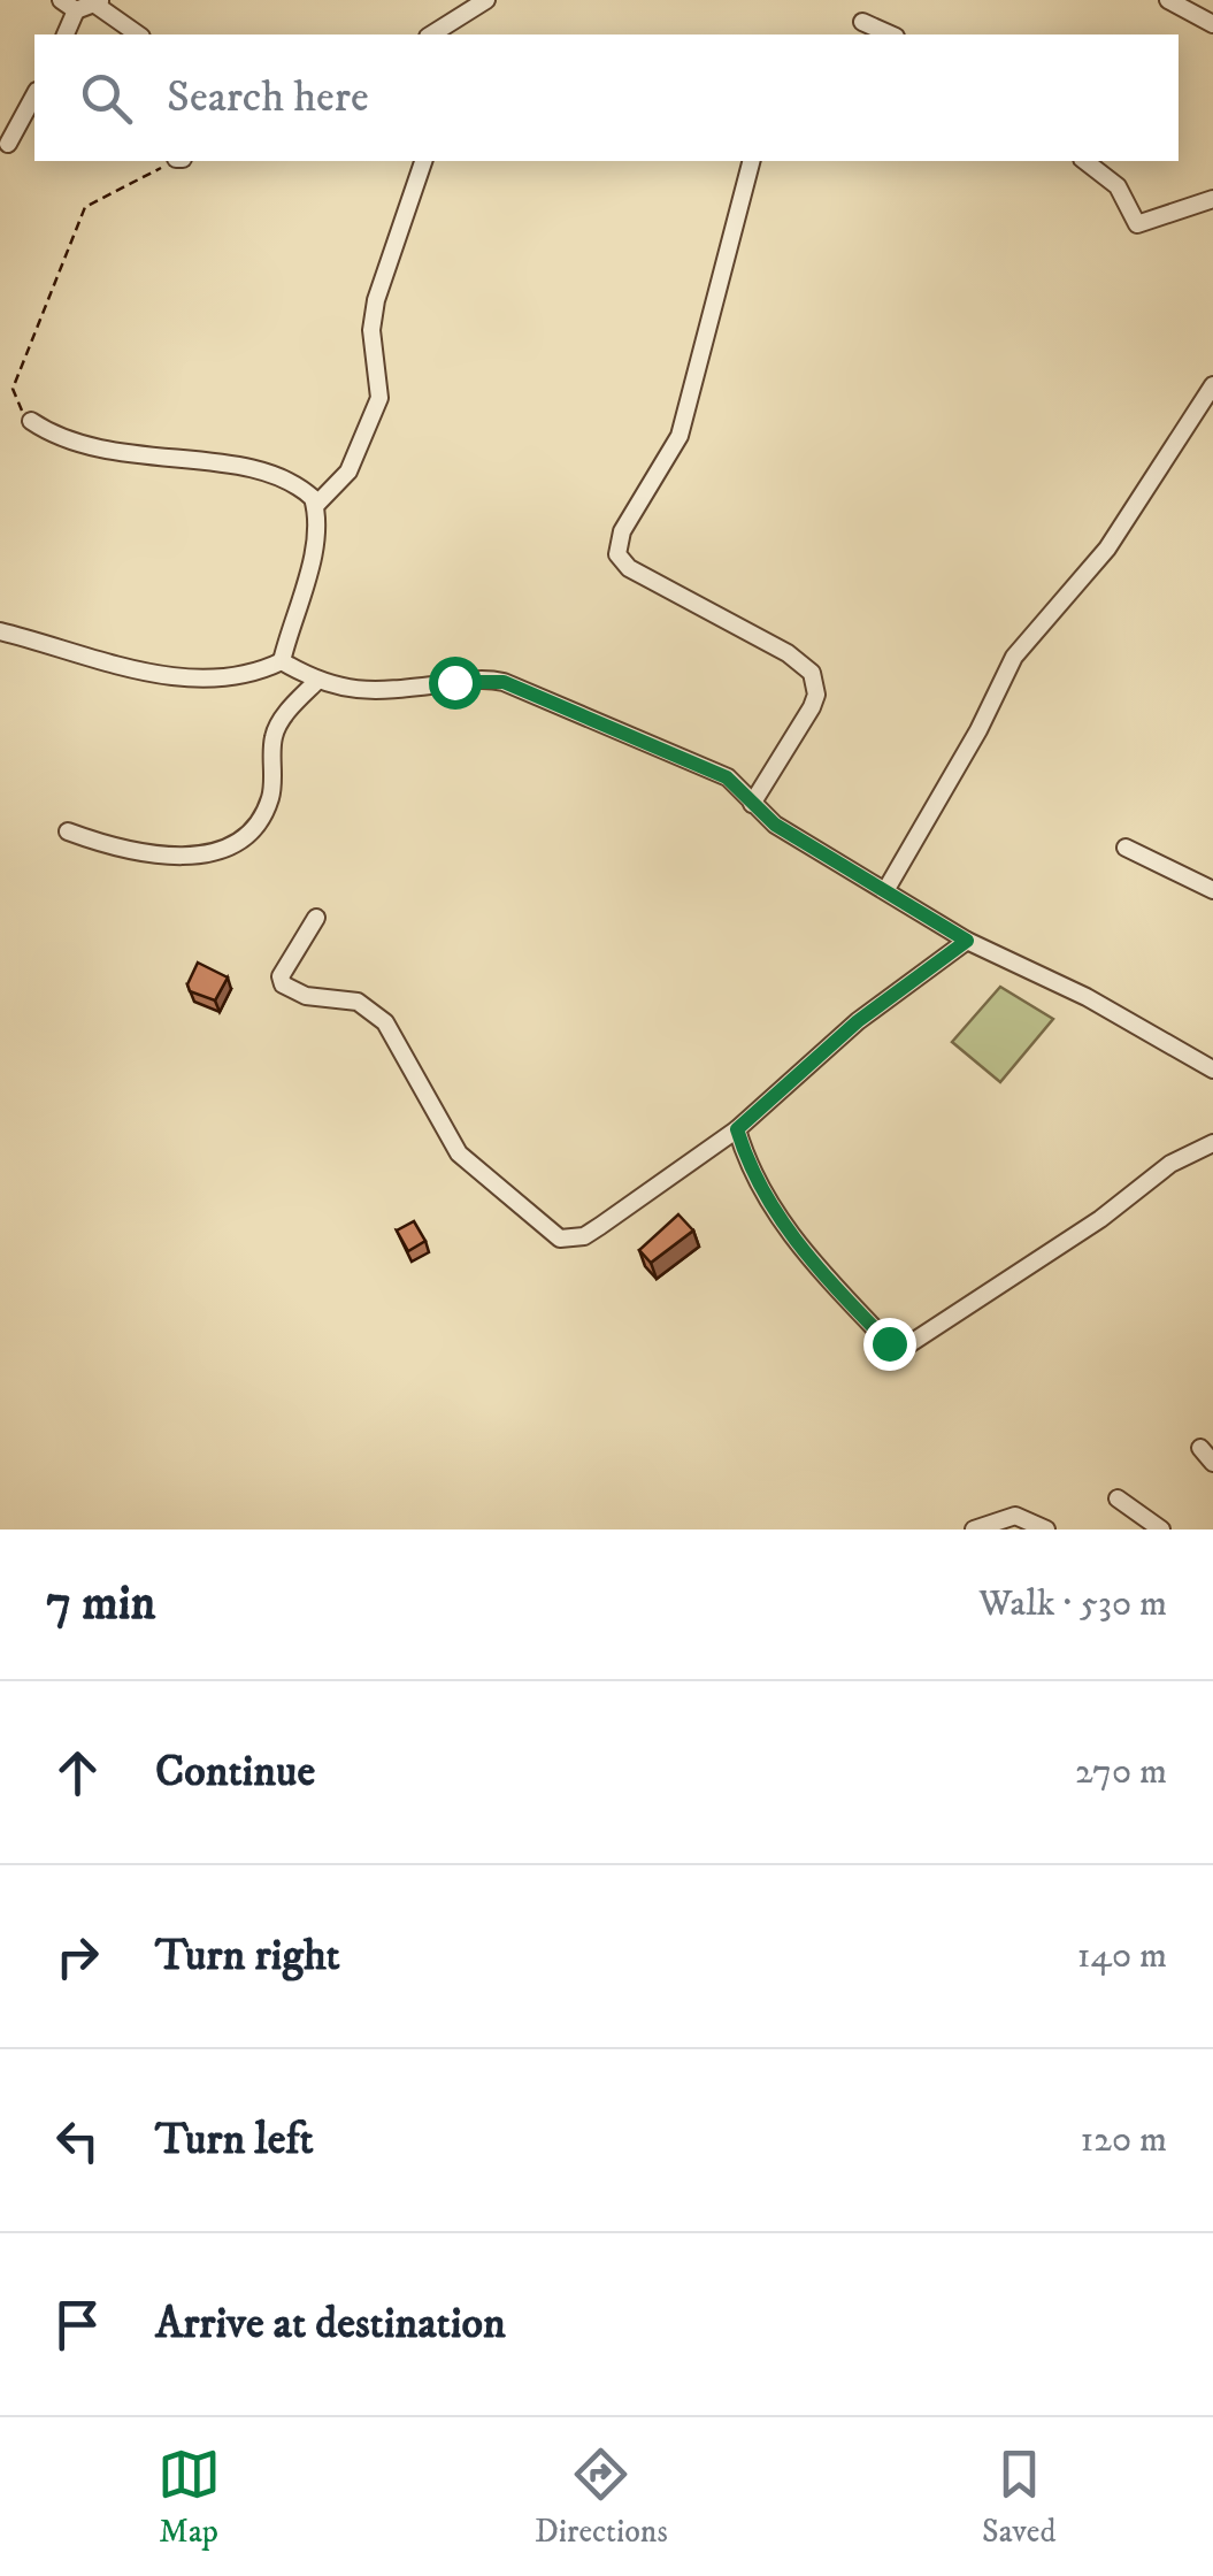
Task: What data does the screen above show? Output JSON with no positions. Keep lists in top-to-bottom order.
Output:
{
  "page": {
    "search": "Search here",
    "heading": ["7 min", "Walk · 530 m"],
    "list": [
      ["Continue", "270 m"],
      ["Turn right", "140 m"],
      ["Turn left", "120 m"],
      "Arrive at destination"
    ],
    "nav": ["Map", "Directions", "Saved"]
  }
}
